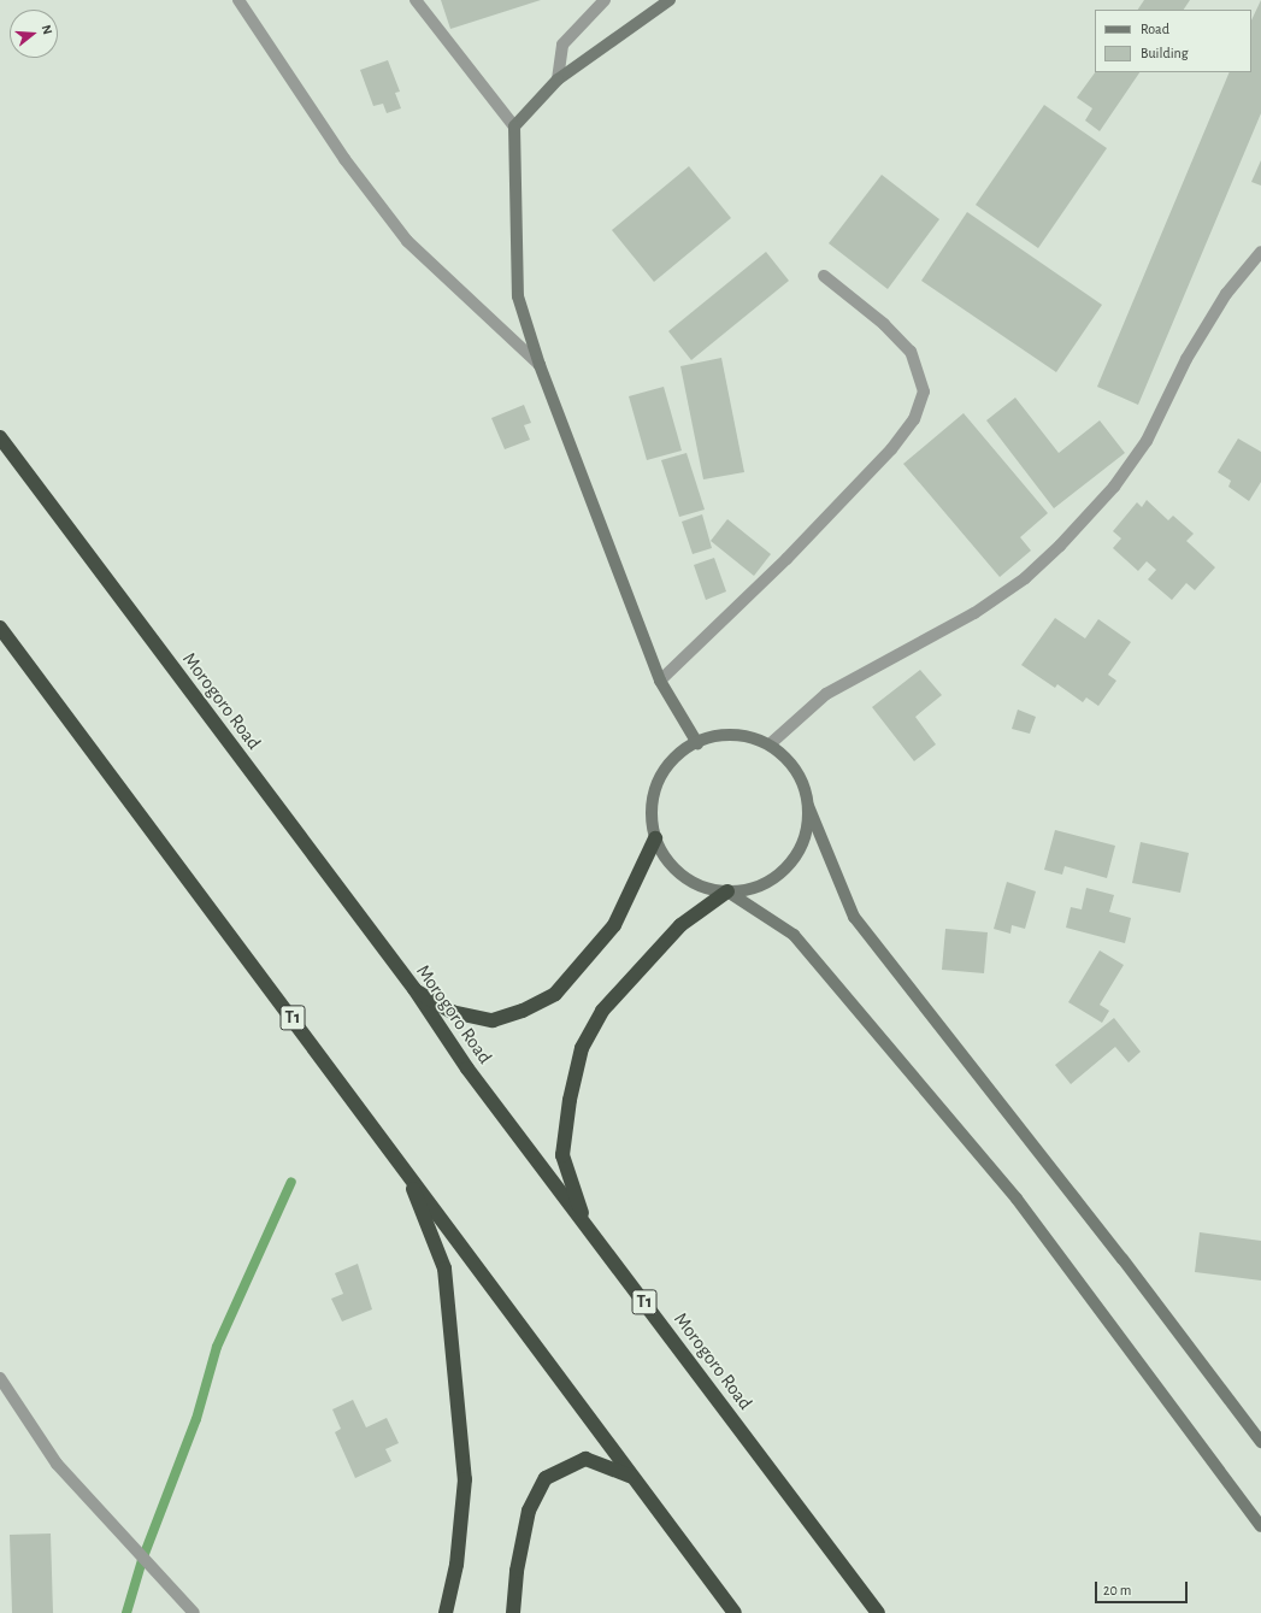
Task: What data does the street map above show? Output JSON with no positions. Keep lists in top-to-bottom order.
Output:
{
  "streets": {
    "highway": ["Morogoro Road", "T1"]
  },
  "legend": ["Road", "Building"],
  "scale_bar": "20 m",
  "north": "right"
}
